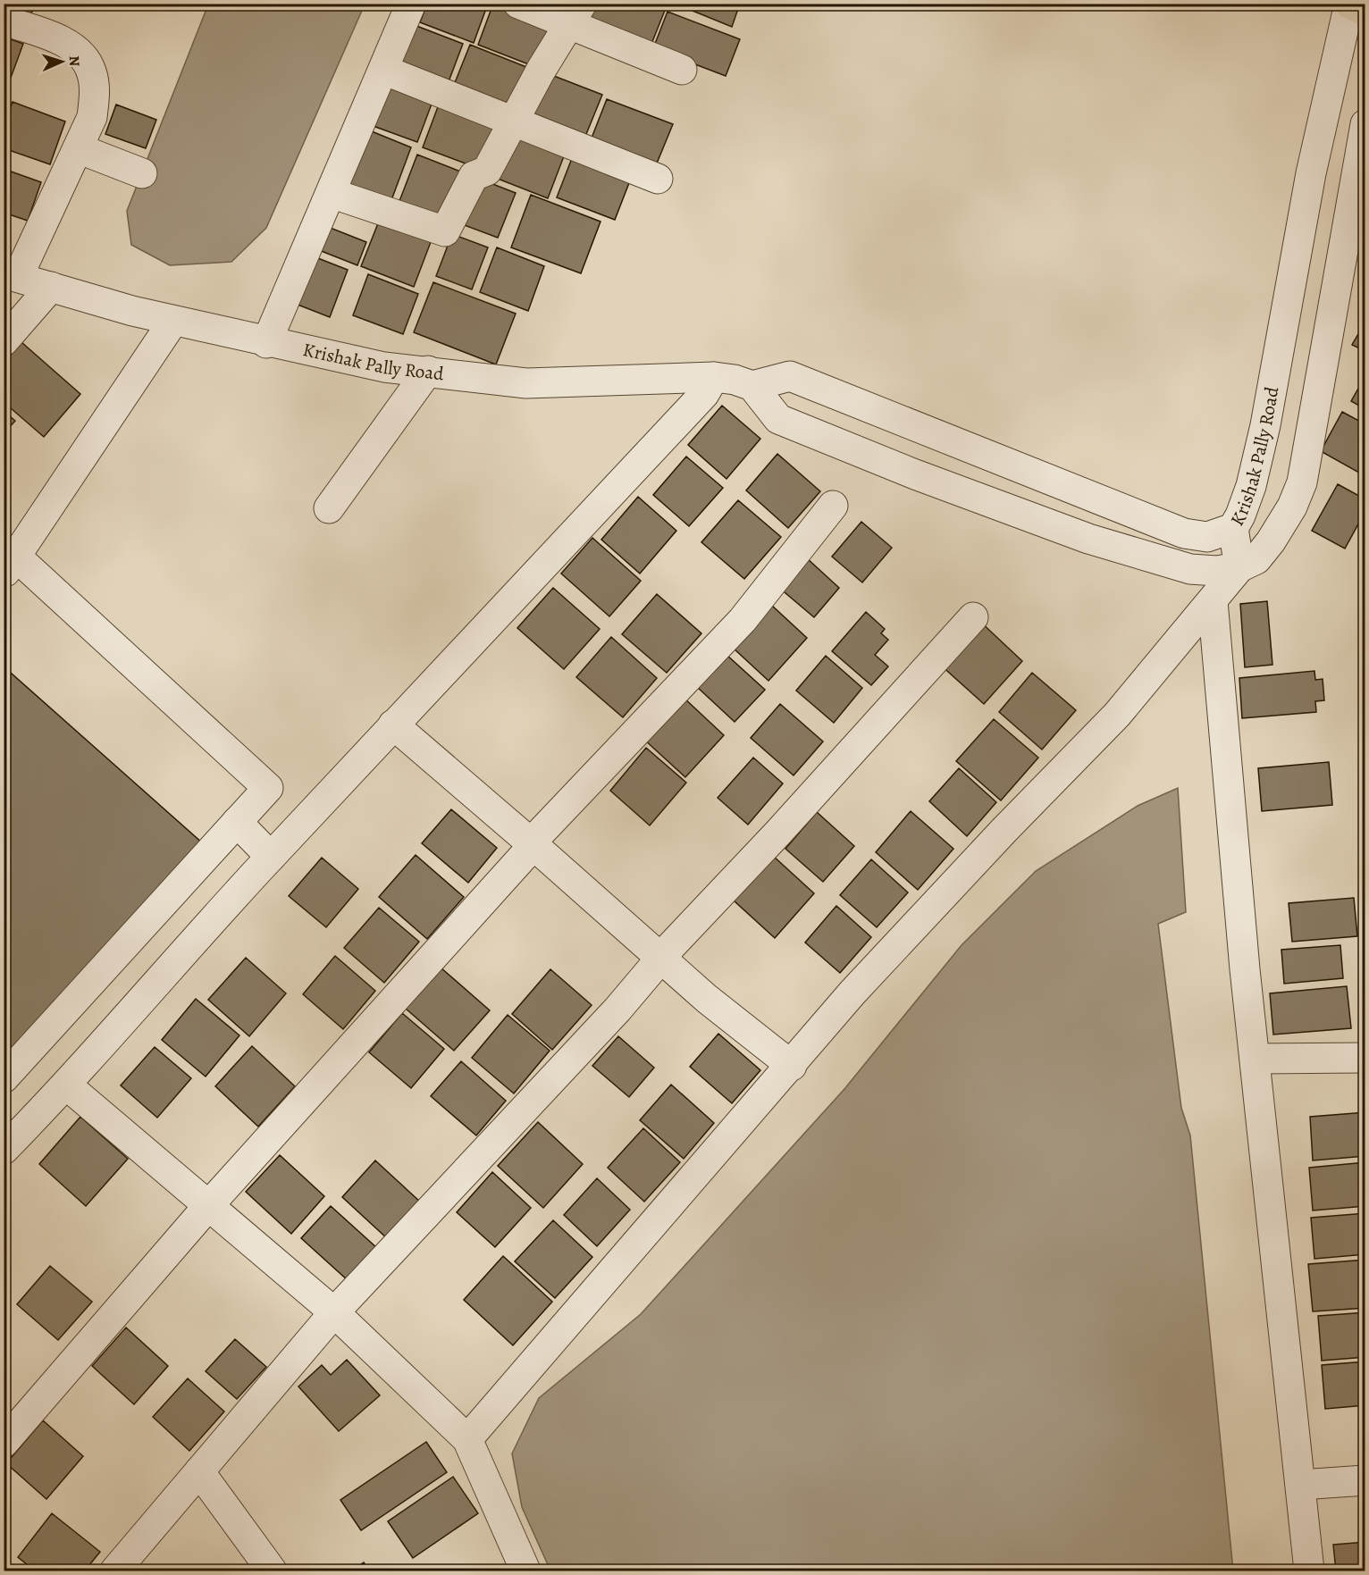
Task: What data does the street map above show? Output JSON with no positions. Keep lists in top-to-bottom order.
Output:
{
  "streets": {
    "street": ["Krishak Pally Road"]
  },
  "north": "right"
}
